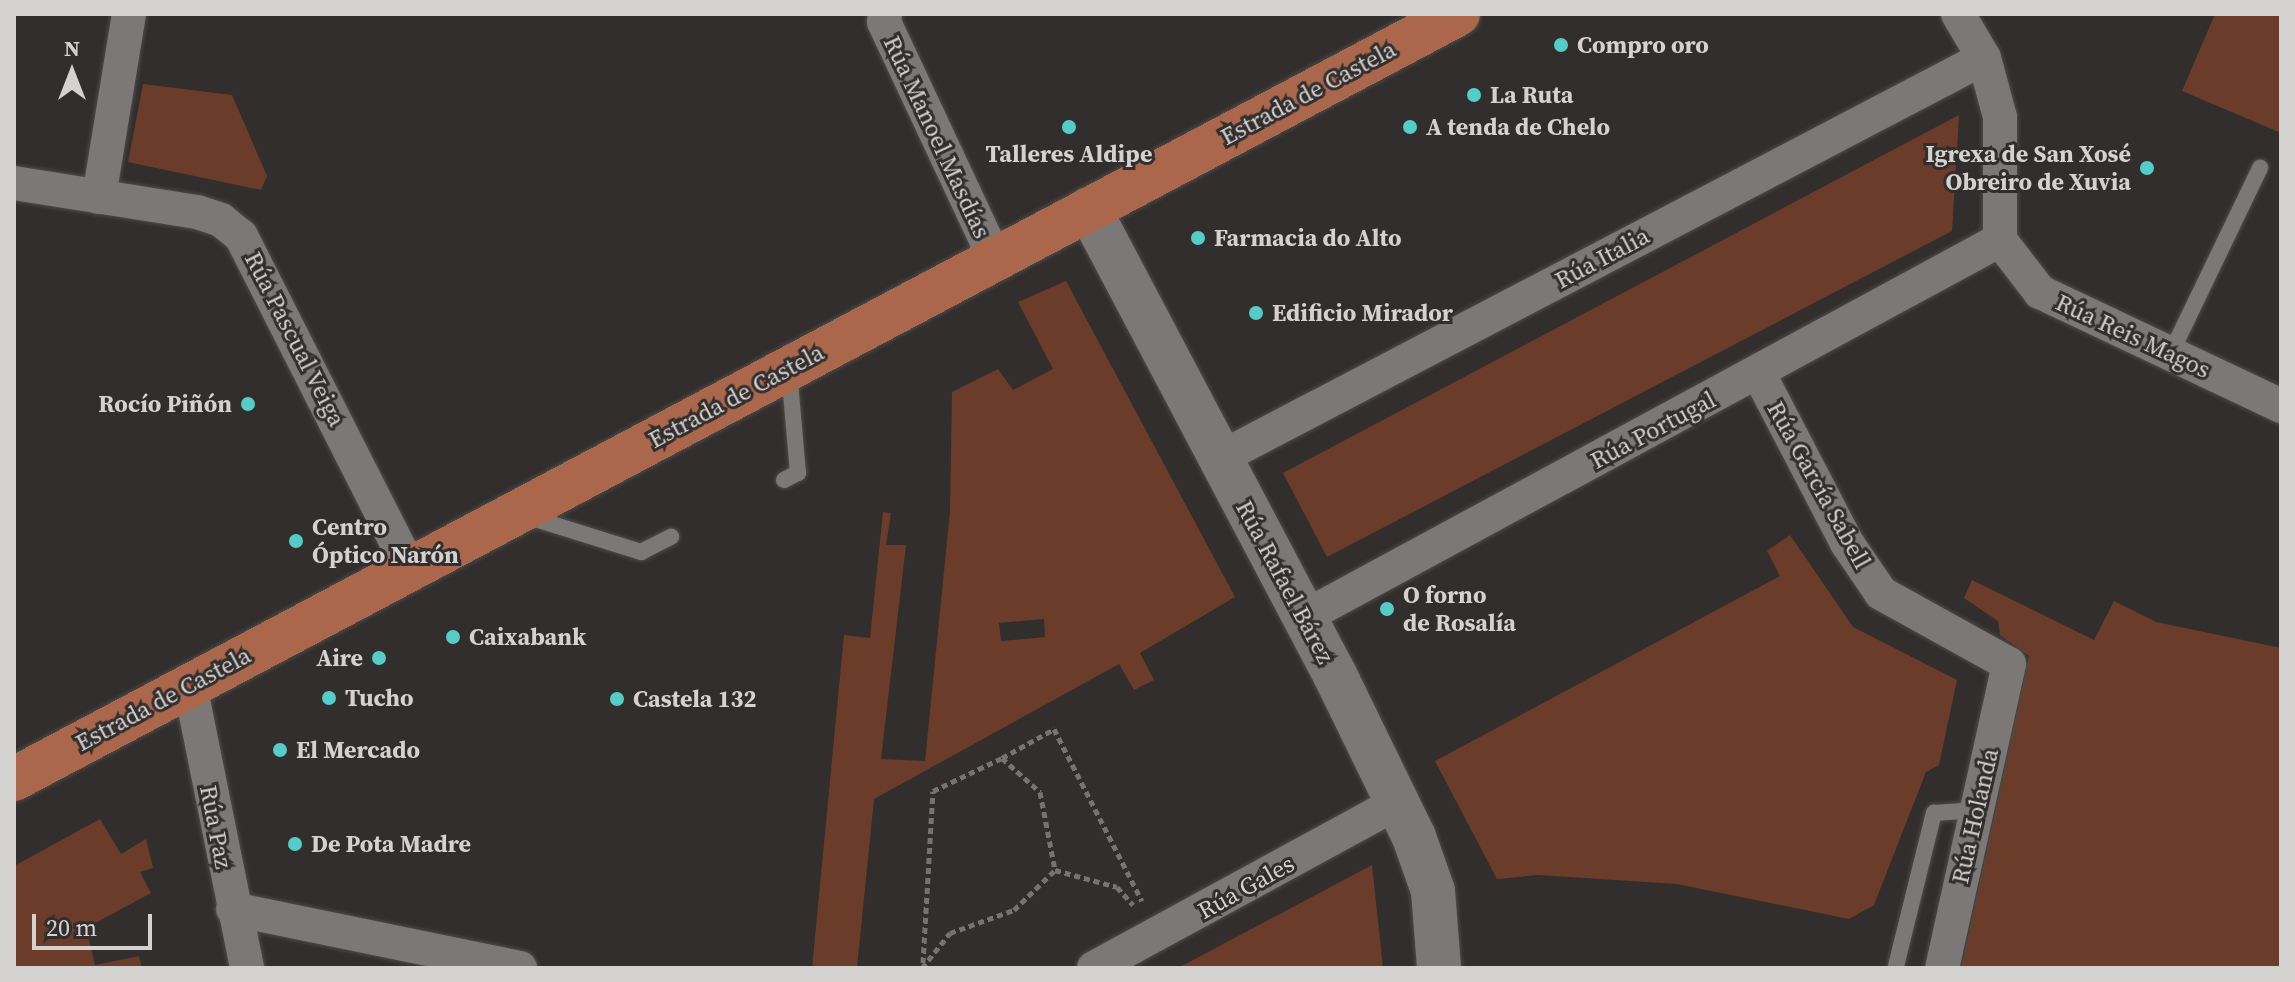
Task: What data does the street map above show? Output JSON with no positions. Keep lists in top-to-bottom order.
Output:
{
  "streets": {
    "main road": ["Estrada de Castela"],
    "street": [
      "Rúa Manoel Masdías",
      "Rúa Italia",
      "Rúa Reis Magos",
      "Rúa Pascual Veiga",
      "Rúa Portugal",
      "Rúa García Sabell",
      "Rúa Rafael Bárez",
      "Rúa Holanda",
      "Rúa Paz",
      "Rúa Gales"
    ]
  },
  "crossings": [
    ["Estrada de Castela", "Rúa Manoel Masdías"],
    ["Estrada de Castela", "Rúa Pascual Veiga"],
    ["Estrada de Castela", "Rúa Rafael Bárez"],
    ["Estrada de Castela", "Rúa Paz"],
    ["Rúa Italia", "Rúa Rafael Bárez"],
    ["Rúa Reis Magos", "Rúa Portugal"],
    ["Rúa Portugal", "Rúa García Sabell"],
    ["Rúa Portugal", "Rúa Rafael Bárez"],
    ["Rúa García Sabell", "Rúa Holanda"],
    ["Rúa Rafael Bárez", "Rúa Gales"]
  ],
  "places": [
    "Compro oro",
    "La Ruta",
    "Talleres Aldipe",
    "A tenda de Chelo",
    "Igrexa de San Xosé Obreiro de Xuvia",
    "Farmacia do Alto",
    "Edificio Mirador",
    "Rocío Piñón",
    "Centro Óptico Narón",
    "O forno de Rosalía",
    "Caixabank",
    "Aire",
    "Tucho",
    "Castela 132",
    "El Mercado",
    "De Pota Madre"
  ],
  "scale_bar": "20 m",
  "north": "top"
}
